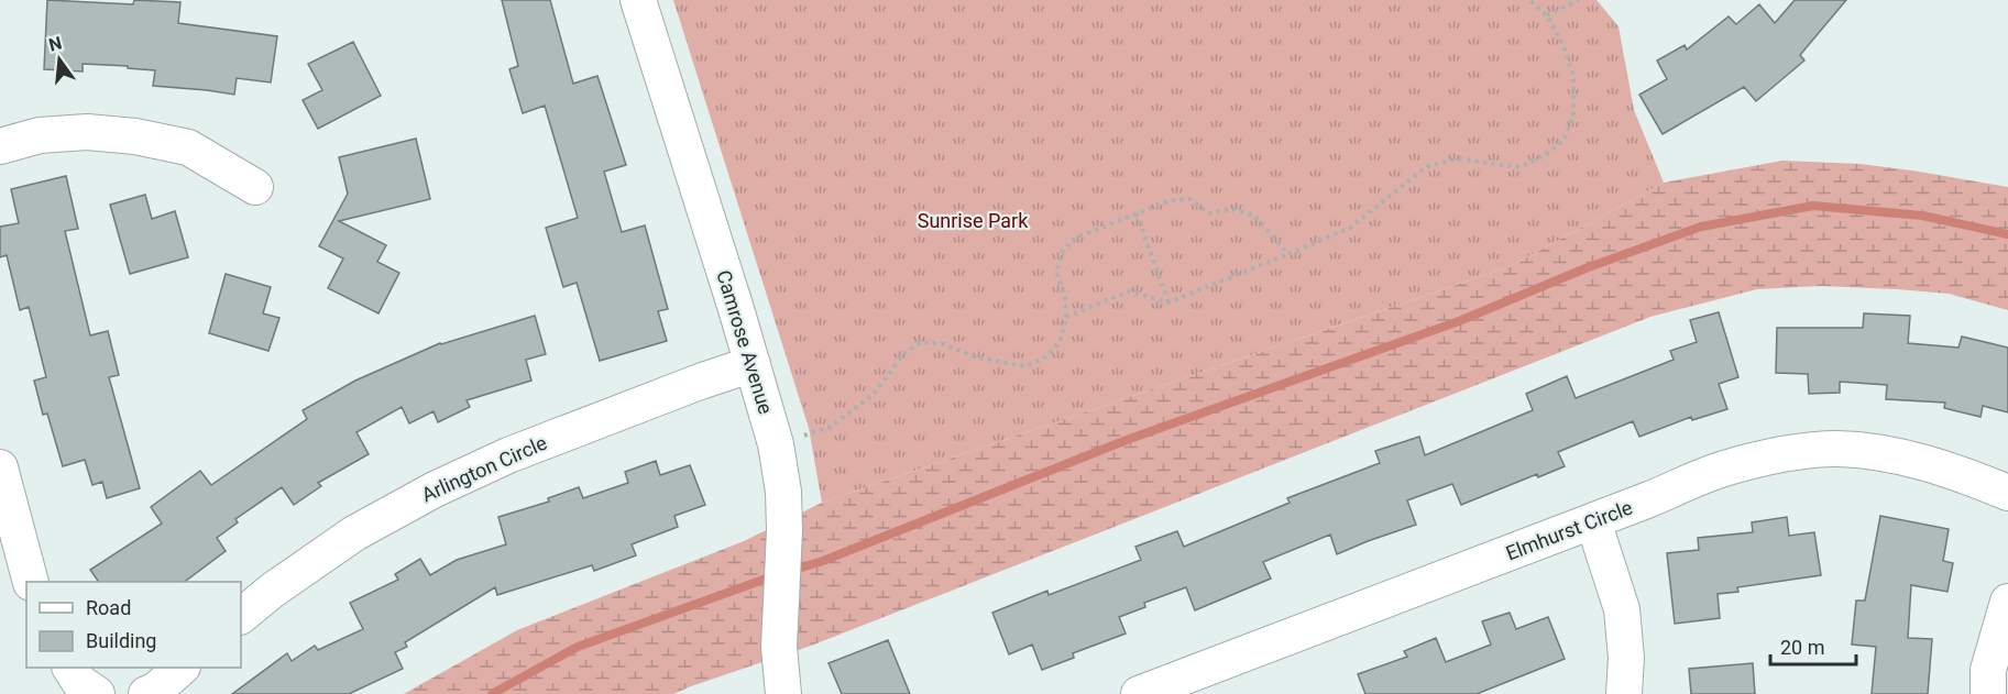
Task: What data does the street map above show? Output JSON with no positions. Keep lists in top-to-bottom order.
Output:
{
  "streets": {
    "street": ["Camrose Avenue", "Arlington Circle", "Elmhurst Circle"]
  },
  "crossings": [
    ["Camrose Avenue", "Arlington Circle"]
  ],
  "parks": ["Sunrise Park"],
  "legend": ["Road", "Building"],
  "scale_bar": "20 m",
  "north": "top"
}
